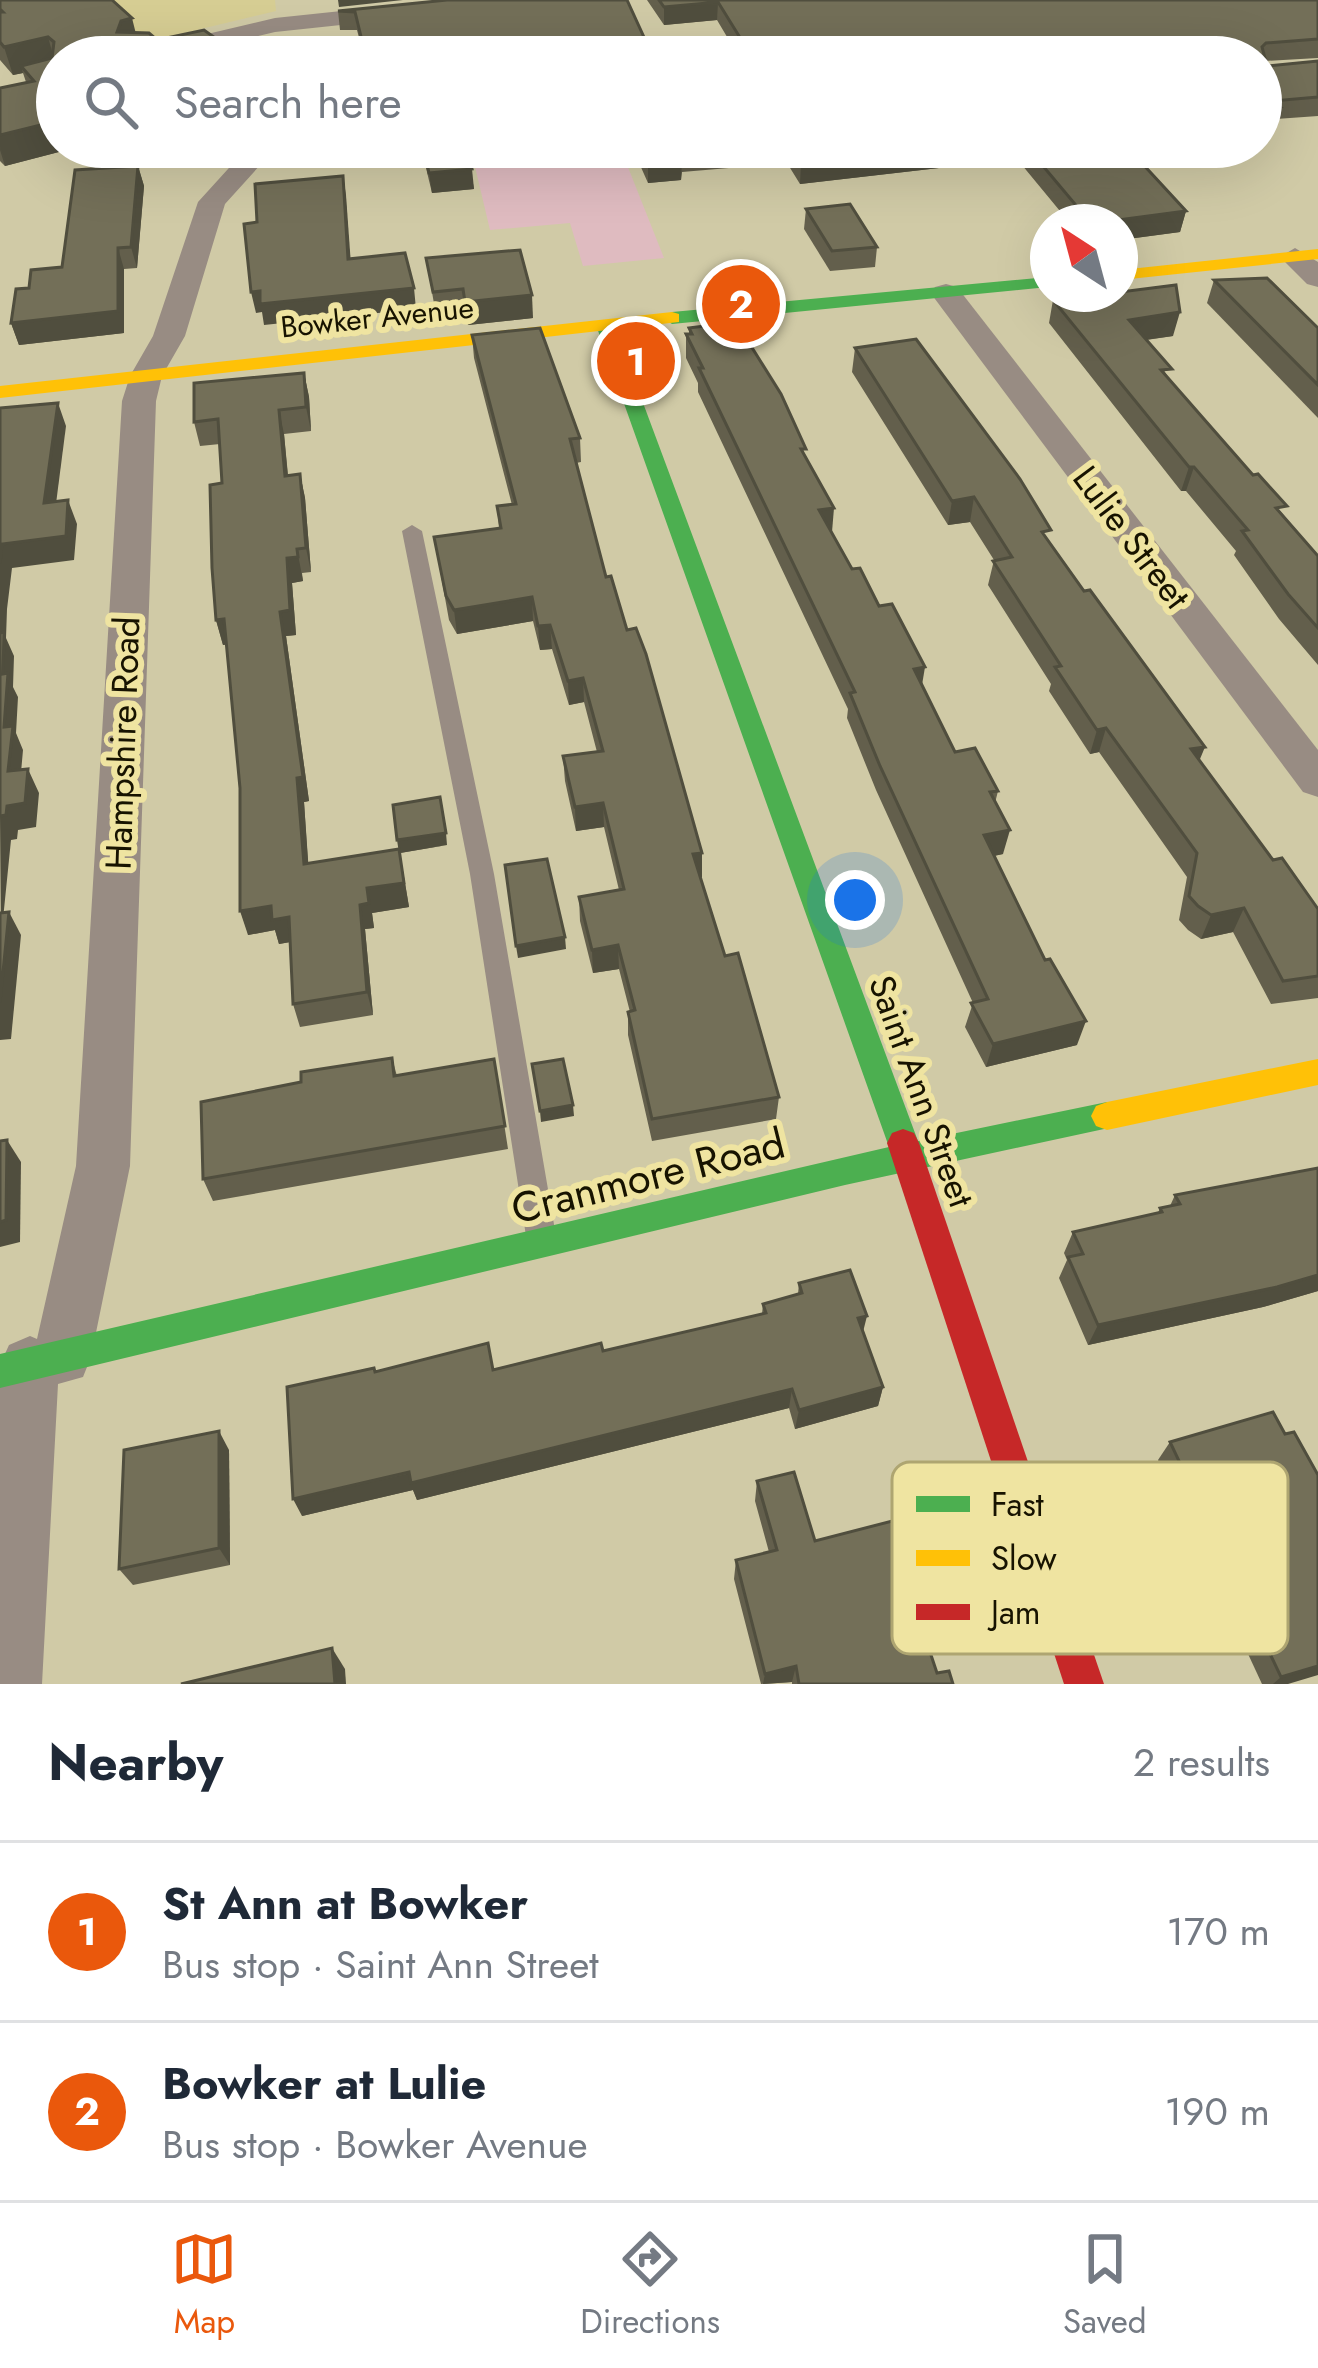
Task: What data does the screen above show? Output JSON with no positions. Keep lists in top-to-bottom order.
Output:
{
  "streets": {
    "street": [
      "Bowker Avenue",
      "Lulie Street",
      "Hampshire Road",
      "Saint Ann Street",
      "Cranmore Road"
    ]
  },
  "crossings": [
    ["Bowker Avenue", "Lulie Street"],
    ["Bowker Avenue", "Hampshire Road"],
    ["Bowker Avenue", "Saint Ann Street"],
    ["Hampshire Road", "Cranmore Road"],
    ["Saint Ann Street", "Cranmore Road"]
  ],
  "legend": ["Fast", "Slow", "Jam"],
  "north": "top left",
  "page": {
    "search": "Search here",
    "pins": ["2", "1"],
    "heading": ["Nearby", "2 results"],
    "list": [
      {
        "mark": "1",
        "name": "St Ann at Bowker",
        "note": "Bus stop · Saint Ann Street",
        "value": "170 m"
      },
      {
        "mark": "2",
        "name": "Bowker at Lulie",
        "note": "Bus stop · Bowker Avenue",
        "value": "190 m"
      }
    ],
    "nav": ["Map", "Directions", "Saved"]
  }
}
